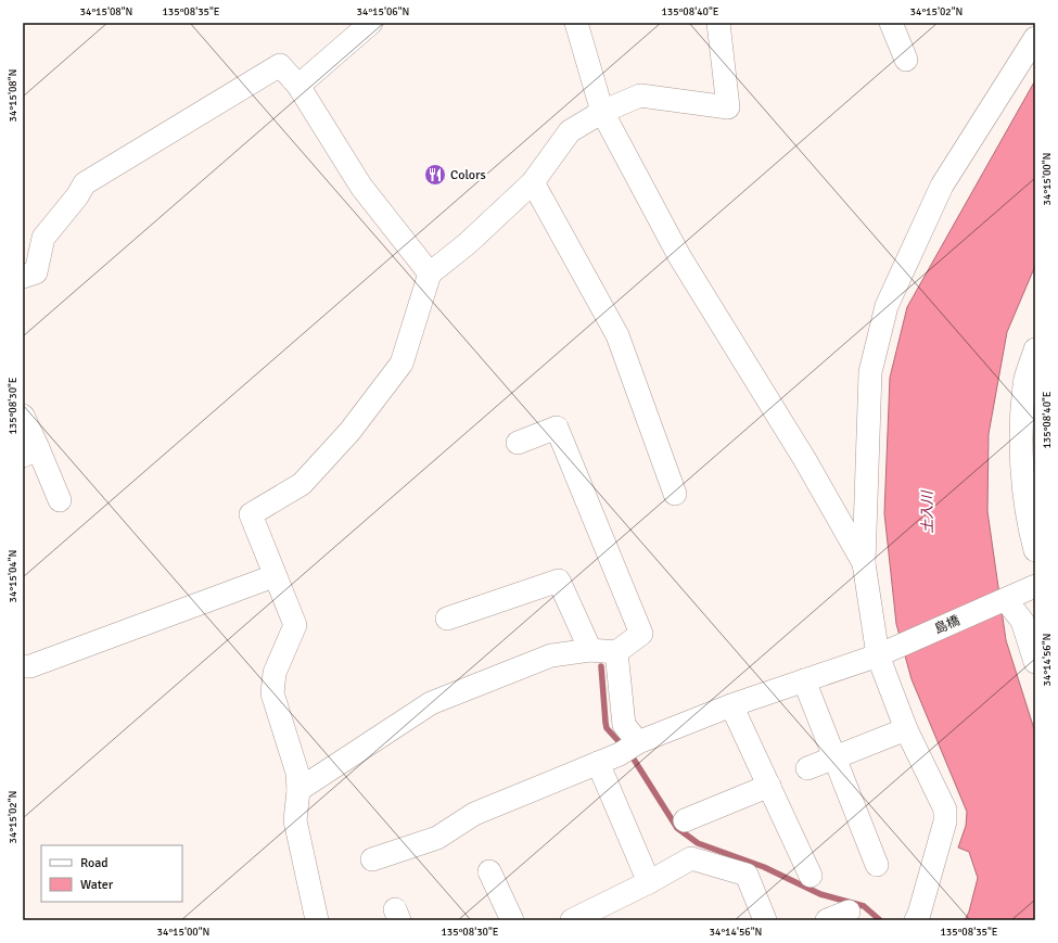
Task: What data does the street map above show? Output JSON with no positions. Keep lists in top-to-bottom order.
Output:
{
  "streets": {
    "street": ["島橋"]
  },
  "water": ["土入川"],
  "places": {
    "restaurant": ["Colors"]
  },
  "legend": ["Road", "Water"],
  "coordinates": [
    "34°15'08\"N",
    "135°08'35\"E",
    "34°15'06\"N",
    "135°08'40\"E",
    "34°15'02\"N",
    "34°15'00\"N",
    "135°08'30\"E",
    "34°15'04\"N",
    "34°14'56\"N"
  ]
}
